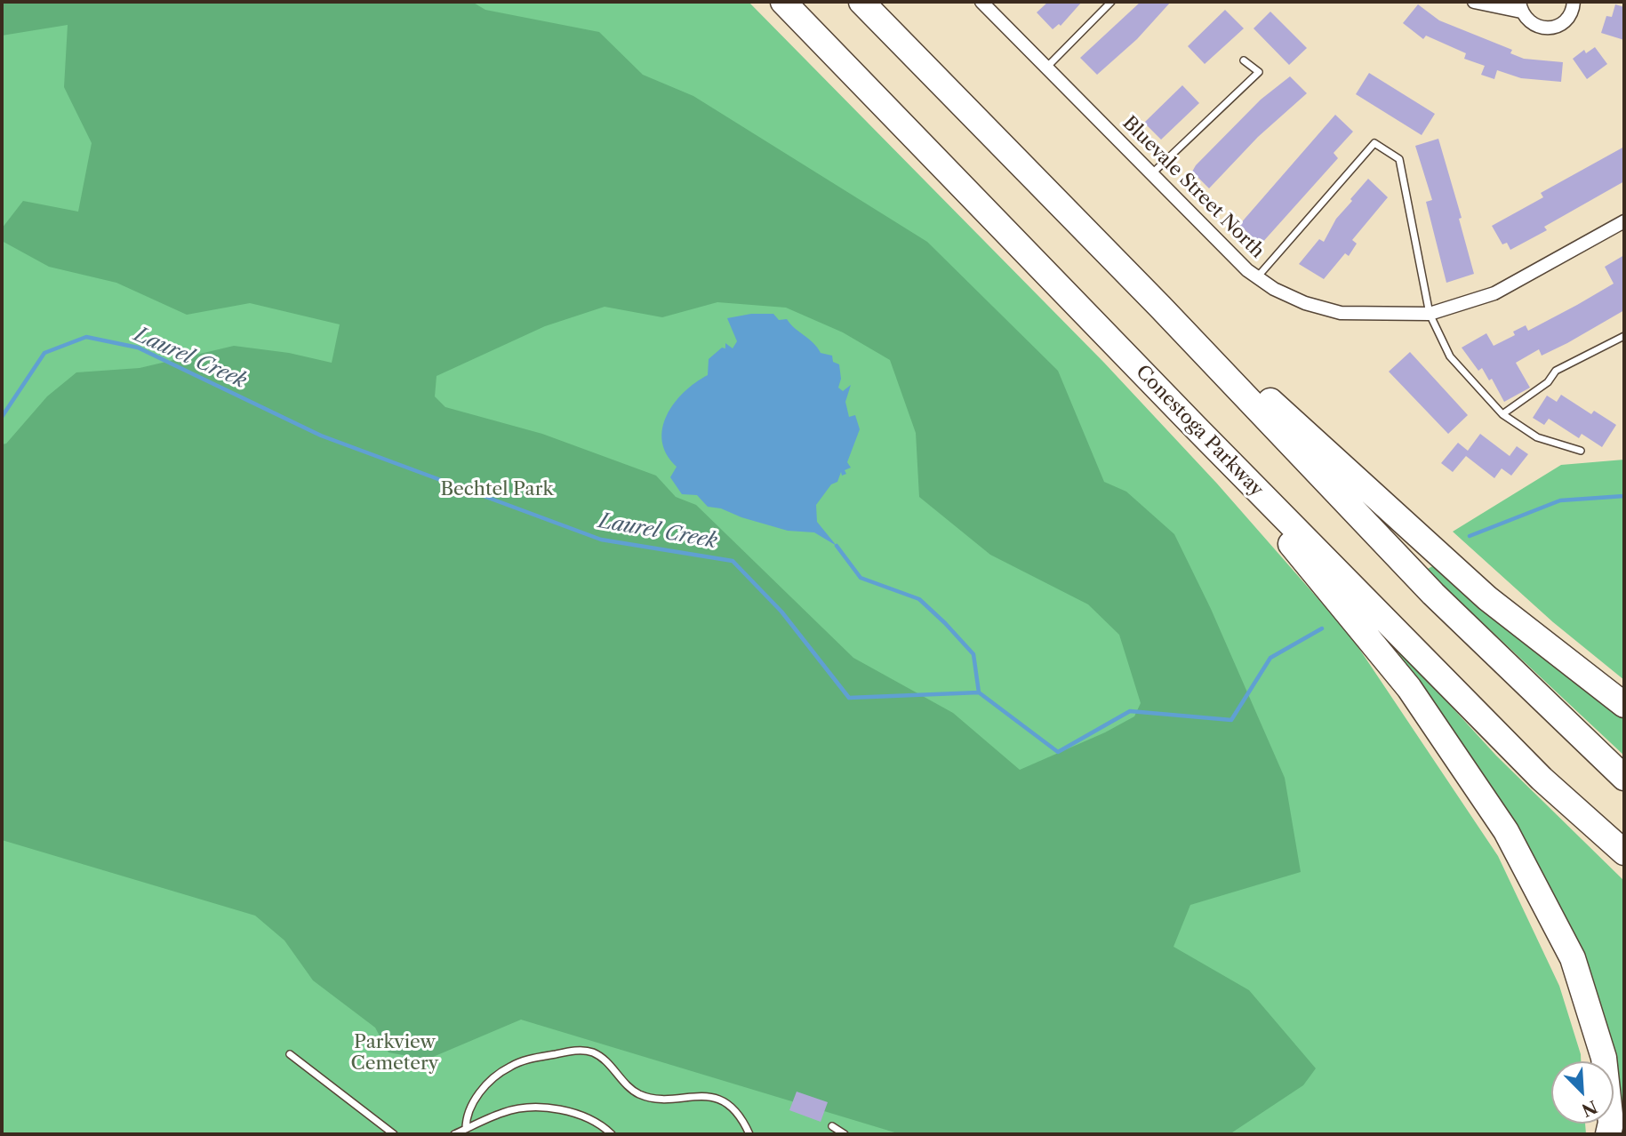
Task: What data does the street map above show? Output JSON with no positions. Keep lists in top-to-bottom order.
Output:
{
  "streets": {
    "highway": ["Conestoga Parkway"],
    "street": ["Bluevale Street North"]
  },
  "water": ["Laurel Creek"],
  "parks": ["Bechtel Park", "Parkview Cemetery"],
  "north": "bottom right"
}
